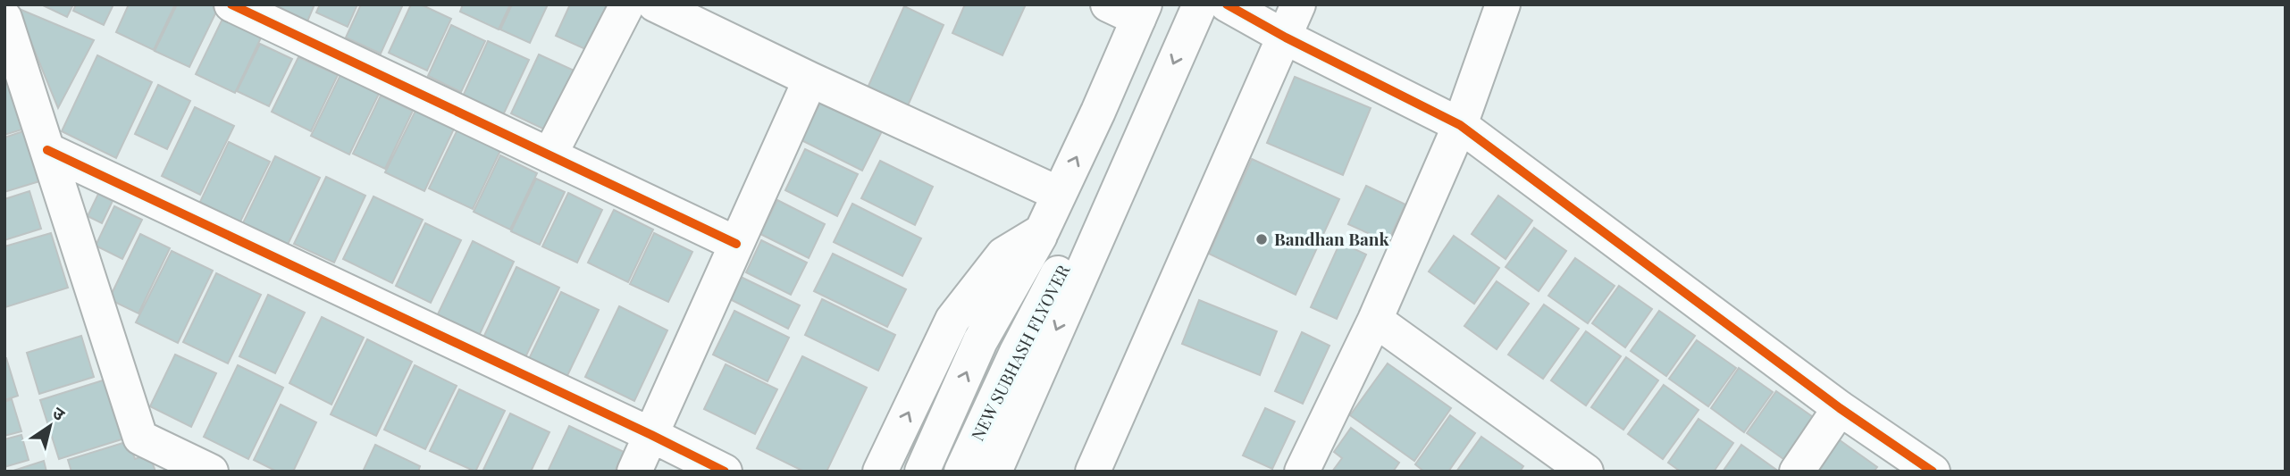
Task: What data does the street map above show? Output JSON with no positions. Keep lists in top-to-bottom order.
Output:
{
  "streets": {
    "street": ["NEW SUBHASH FLYOVER"]
  },
  "places": ["Bandhan Bank"],
  "north": "top right"
}
